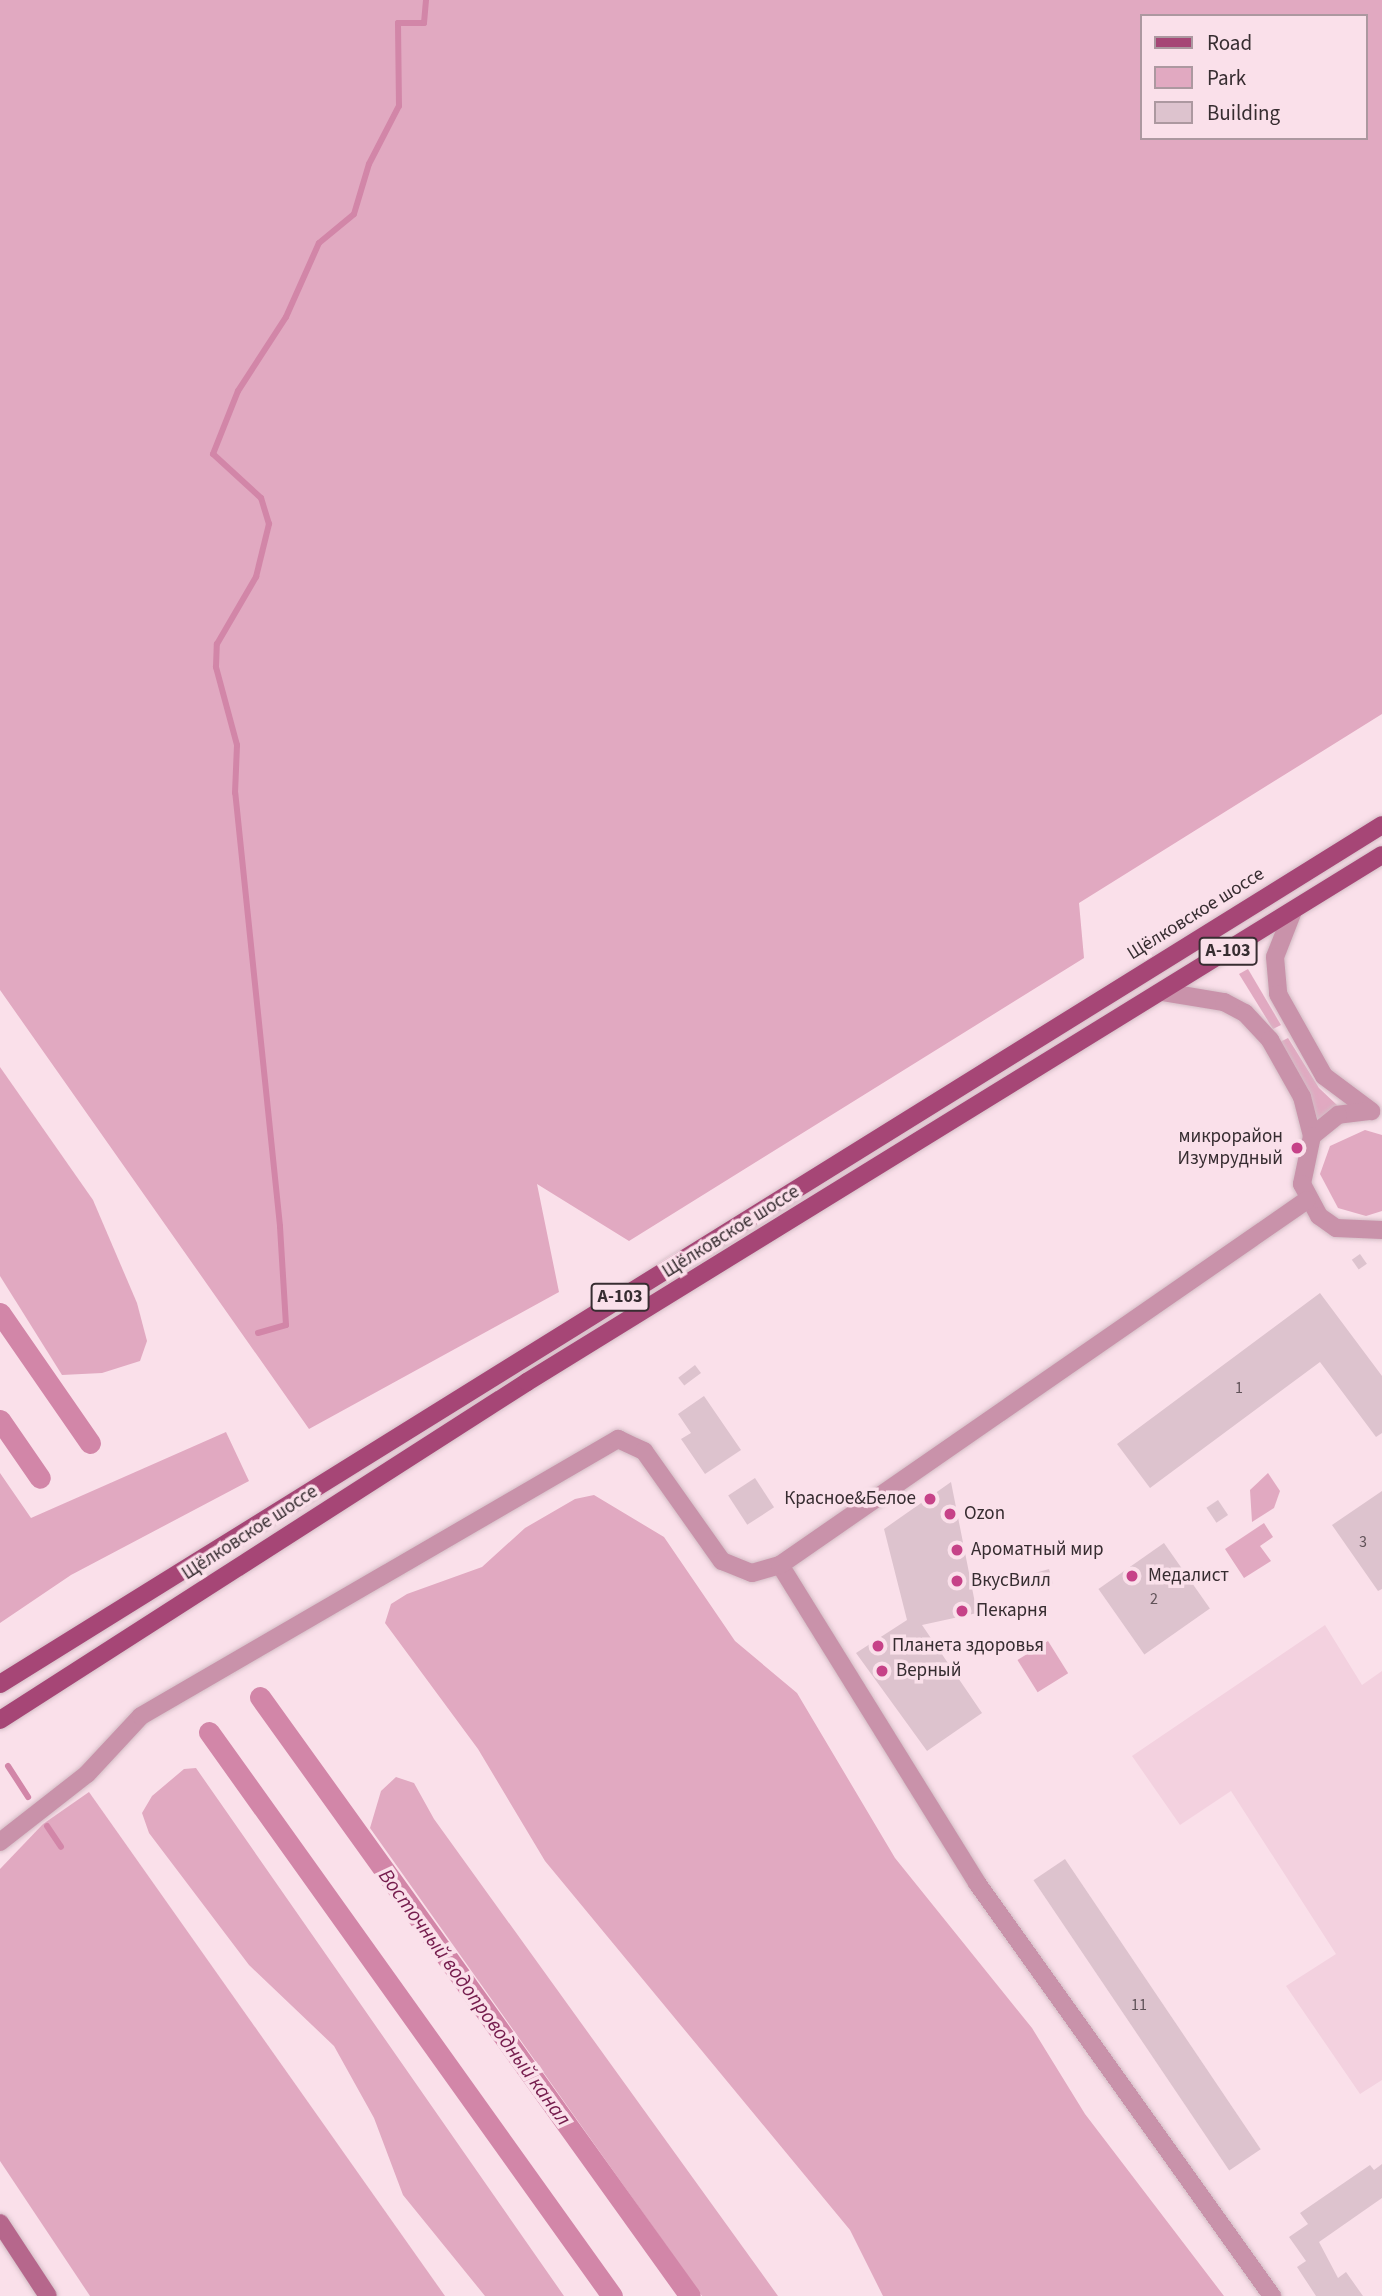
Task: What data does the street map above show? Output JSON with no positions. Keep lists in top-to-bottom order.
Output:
{
  "streets": {
    "main road": ["Щёлковское шоссе", "А-103"]
  },
  "water": ["Восточный водопроводный канал"],
  "places": [
    "микрорайон Изумрудный",
    "Красное&Белое",
    "Ozon",
    "Ароматный мир",
    "Медалист",
    "ВкусВилл",
    "Пекарня",
    "Планета здоровья",
    "Верный"
  ],
  "house_numbers": [
    "1",
    "3",
    "2",
    "11"
  ],
  "legend": ["Road", "Park", "Building"]
}
